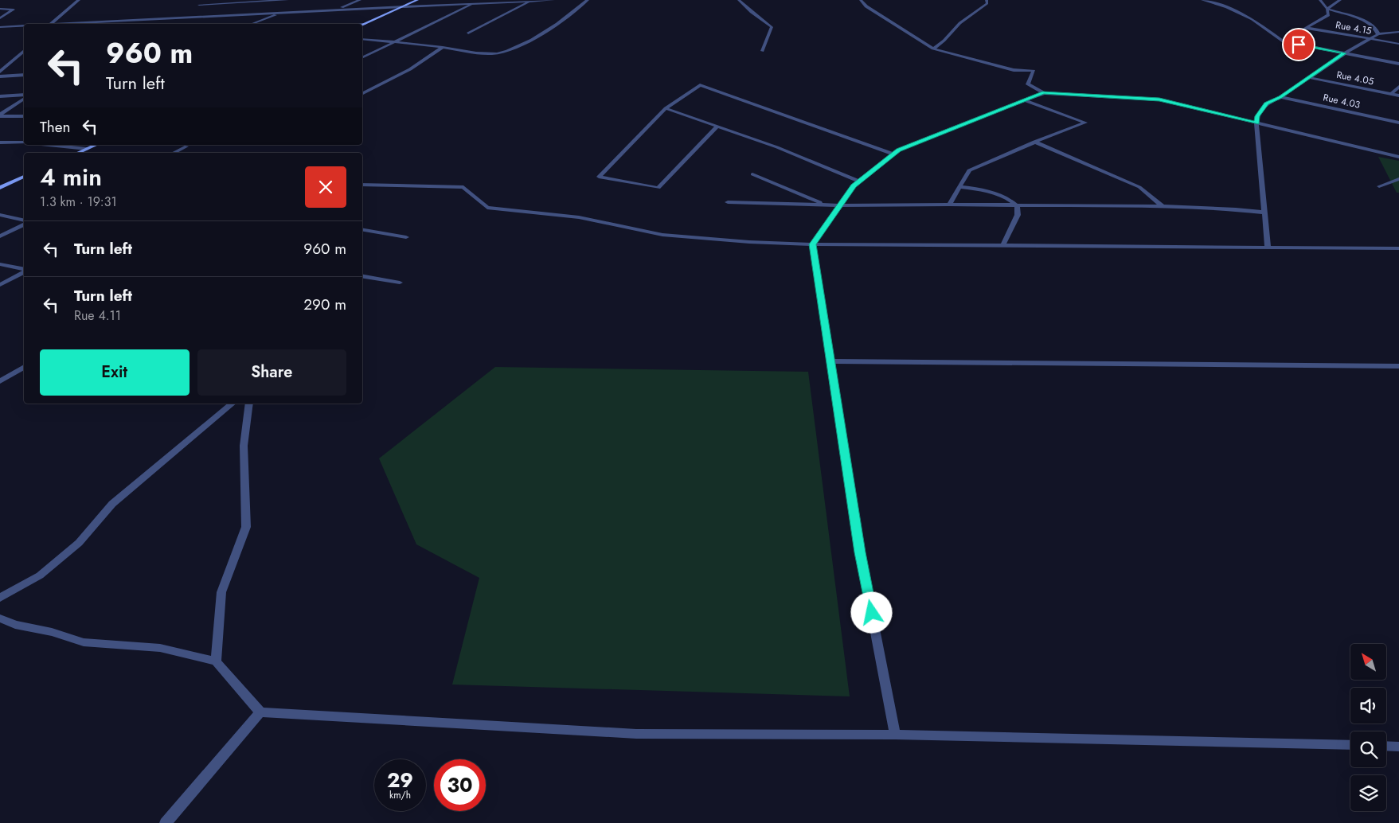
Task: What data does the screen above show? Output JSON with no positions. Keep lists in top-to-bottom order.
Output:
{
  "streets": {
    "street": ["Rue 4.15", "Rue 4.05", "Rue 4.03"]
  },
  "north": "top left",
  "page": {
    "turn": ["960 m", "Turn left"],
    "then": "Then",
    "heading": ["4 min", "1.3 km · 19:31"],
    "list": [
      {
        "name": "Turn left",
        "value": "960 m"
      },
      {
        "name": "Turn left",
        "note": "Rue 4.11",
        "value": "290 m"
      }
    ],
    "buttons": ["Exit", "Share"],
    "speed": "29 km/h",
    "limit": "30"
  }
}
